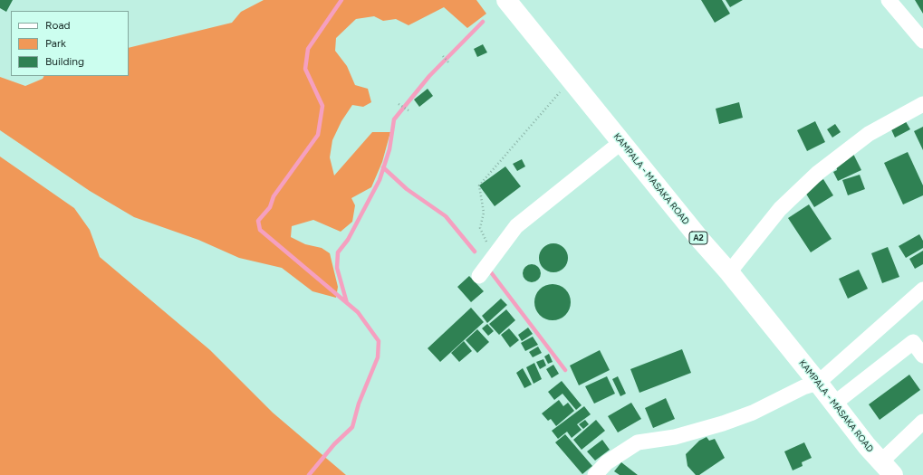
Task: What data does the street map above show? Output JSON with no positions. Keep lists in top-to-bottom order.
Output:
{
  "streets": {
    "main road": ["KAMPALA - MASAKA ROAD", "A2"]
  },
  "legend": ["Road", "Park", "Building"]
}
